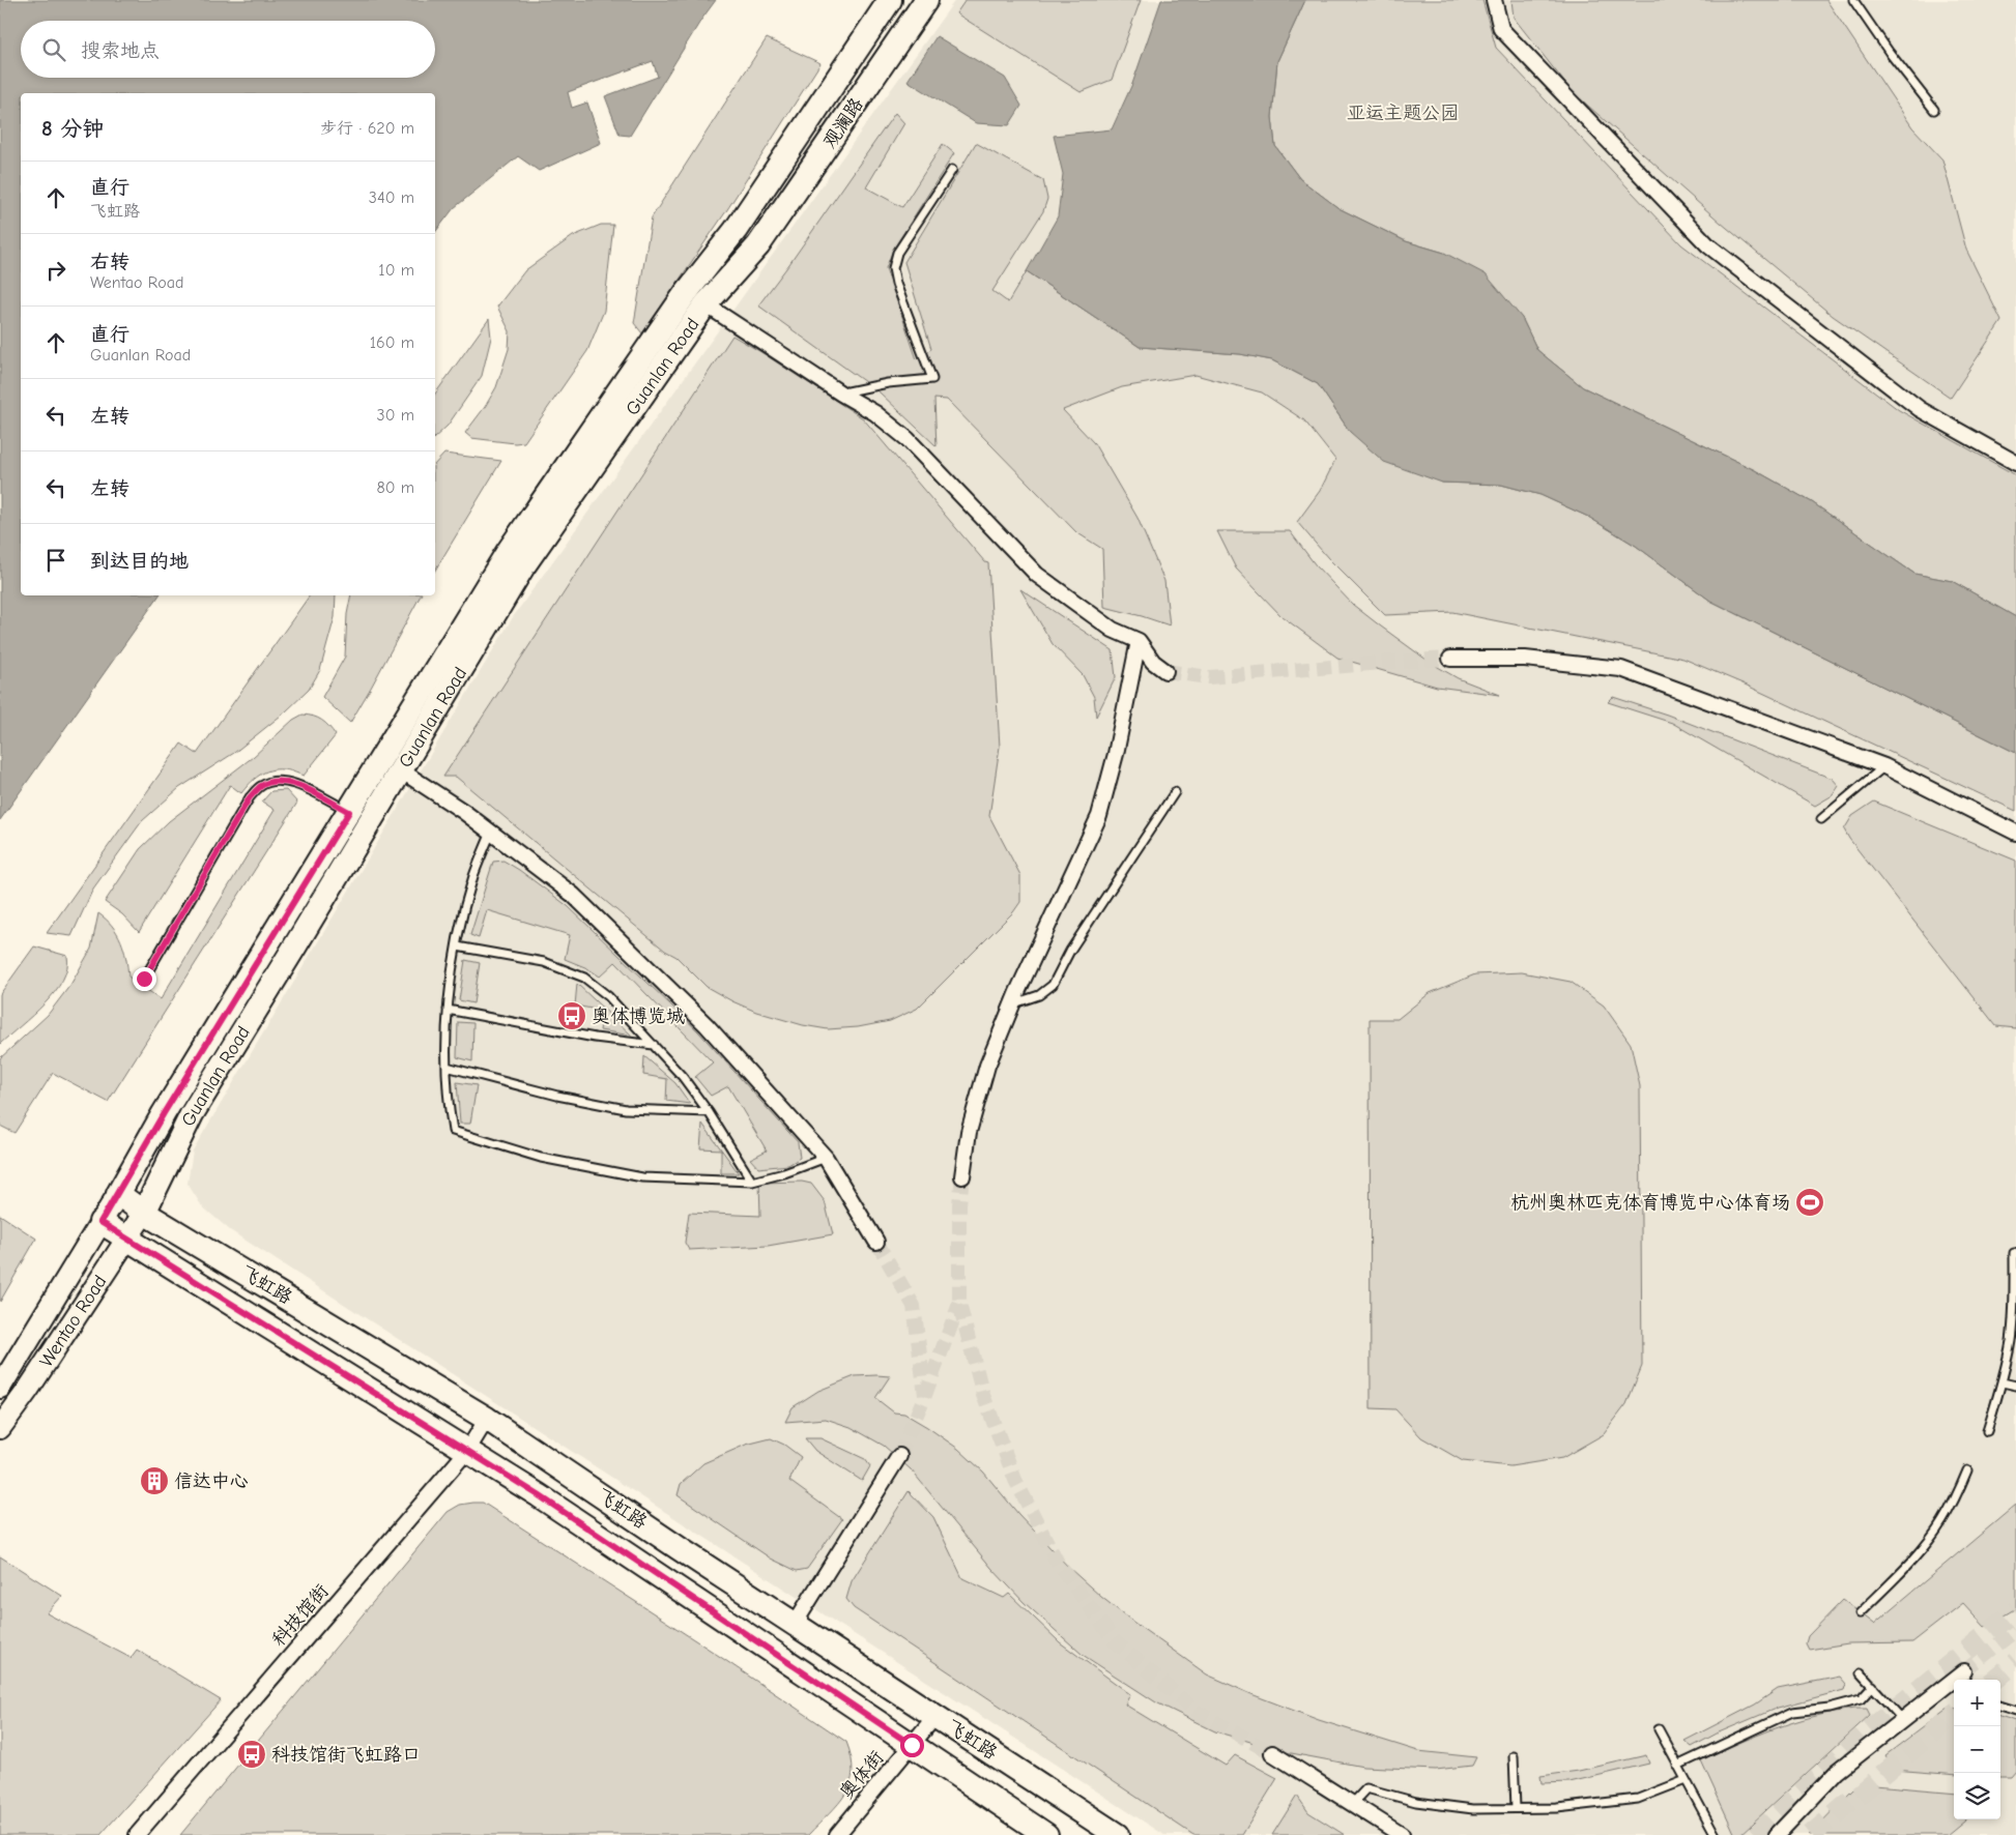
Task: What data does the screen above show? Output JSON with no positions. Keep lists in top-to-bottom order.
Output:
{
  "streets": {
    "main road": [
      "观澜路",
      "Guanlan Road",
      "飞虹路",
      "Wentao Road"
    ],
    "street": ["科技馆街", "奥体街"]
  },
  "crossings": [
    ["观澜路", "Guanlan Road"],
    ["Guanlan Road", "飞虹路"],
    ["Guanlan Road", "Wentao Road"],
    ["飞虹路", "Wentao Road"],
    ["飞虹路", "科技馆街"],
    ["飞虹路", "奥体街"]
  ],
  "parks": ["亚运主题公园"],
  "places": {
    "bus stop": ["奥体博览城", "科技馆街飞虹路口"],
    "sports": ["杭州奥林匹克体育博览中心体育场"],
    "building": ["信达中心"]
  },
  "page": {
    "search": "搜索地点",
    "heading": ["8 分钟", "步行 · 620 m"],
    "list": [
      ["直行", "飞虹路", "340 m"],
      ["右转", "Wentao Road", "10 m"],
      ["直行", "Guanlan Road", "160 m"],
      ["左转", "30 m"],
      ["左转", "80 m"],
      "到达目的地"
    ],
    "map_buttons": ["+", "−"]
  }
}
